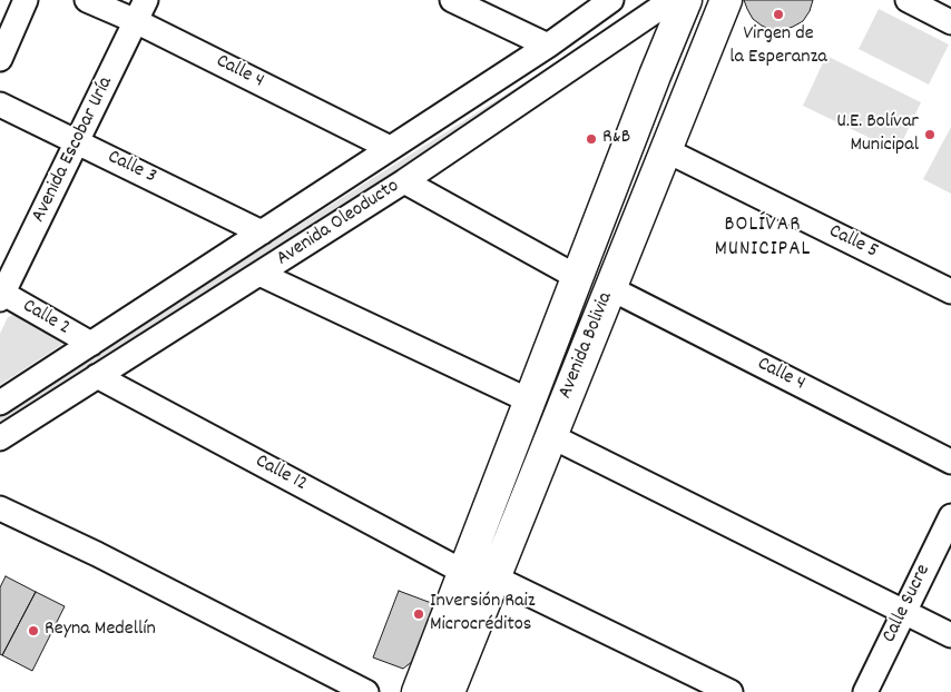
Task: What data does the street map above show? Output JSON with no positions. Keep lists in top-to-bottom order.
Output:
{
  "streets": {
    "main road": ["Avenida Bolivia"],
    "street": [
      "Calle 4",
      "Avenida Escobar Uría",
      "Calle 3",
      "Avenida Oleoducto",
      "Calle 5",
      "Calle 2",
      "Calle 12",
      "Calle Sucre"
    ]
  },
  "crossings": [
    ["Calle 4", "Avenida Escobar Uría"],
    ["Calle 4", "Avenida Oleoducto"],
    ["Calle 4", "Avenida Bolivia"],
    ["Avenida Escobar Uría", "Calle 3"],
    ["Avenida Escobar Uría", "Calle 2"],
    ["Calle 3", "Avenida Oleoducto"],
    ["Avenida Oleoducto", "Calle 2"],
    ["Avenida Oleoducto", "Calle 12"],
    ["Calle 5", "Avenida Bolivia"],
    ["Avenida Bolivia", "Calle 12"]
  ],
  "districts": ["BOLÍVAR MUNICIPAL"],
  "places": [
    "Virgen de la Esperanza",
    "U.E. Bolívar Municipal",
    "R&B",
    "Inversión Raiz Microcréditos",
    "Reyna Medellín"
  ]
}
